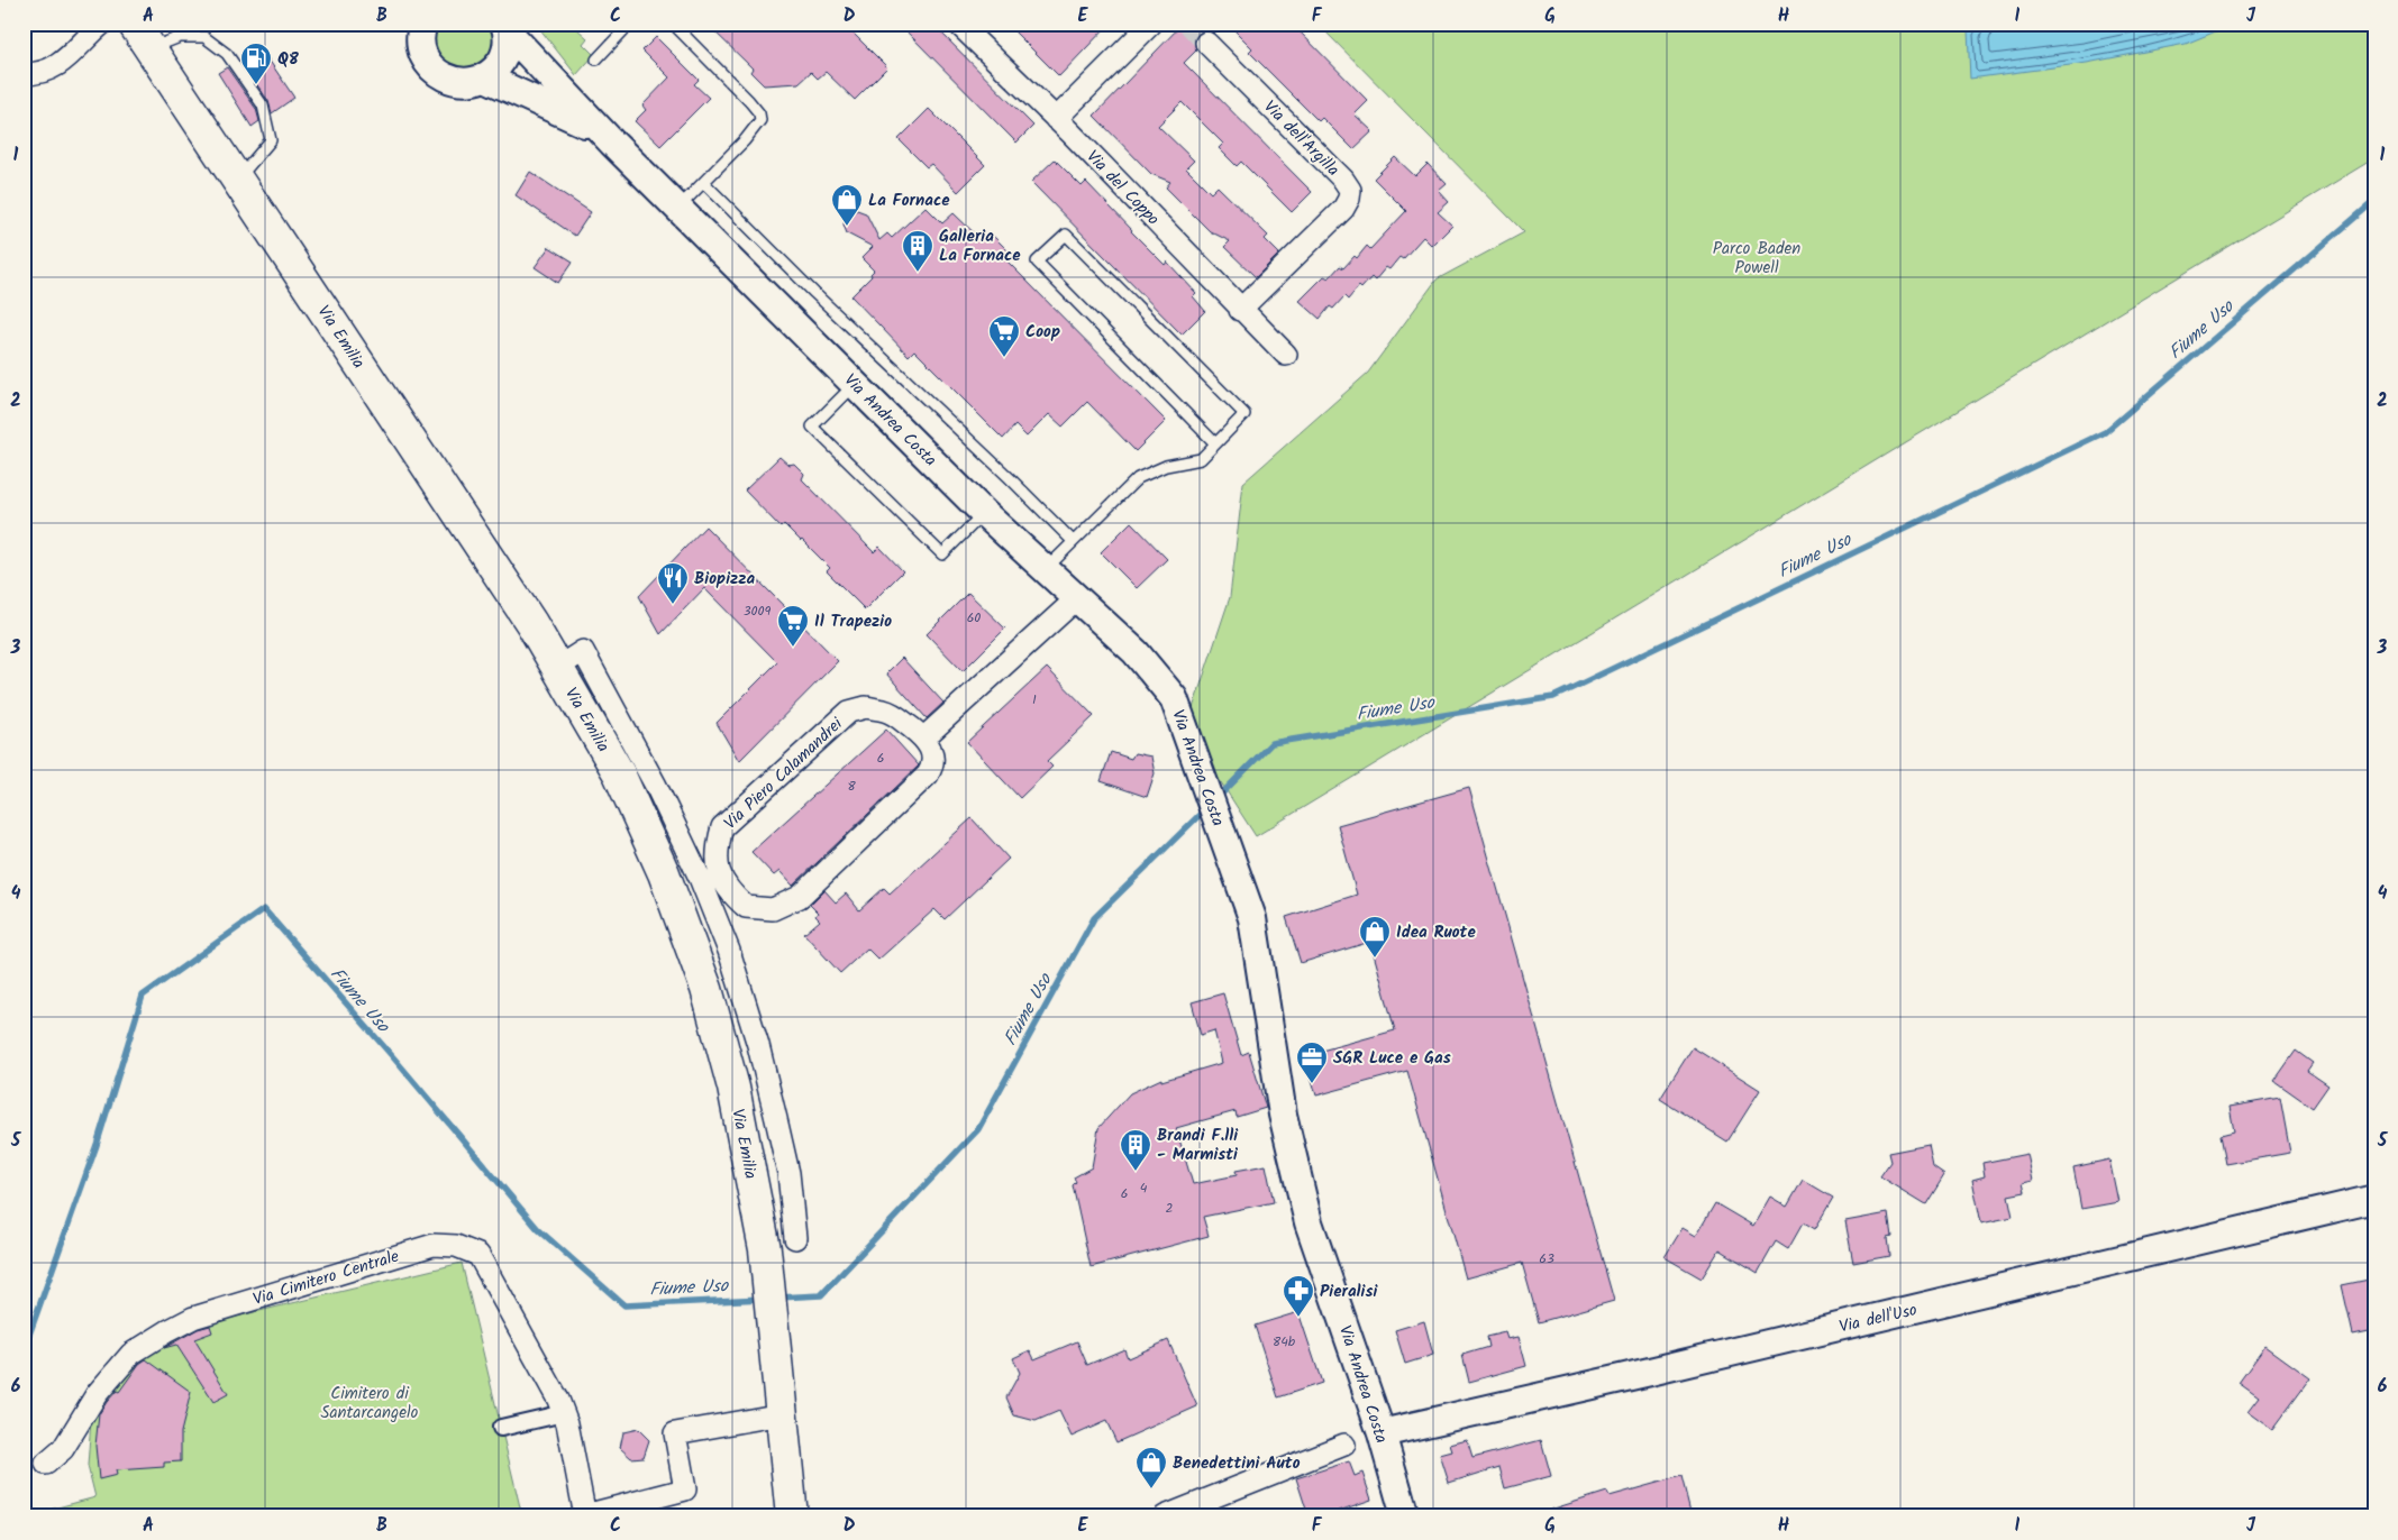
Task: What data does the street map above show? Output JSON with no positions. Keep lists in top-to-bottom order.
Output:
{
  "streets": {
    "main road": ["Via Emilia"],
    "street": [
      "Via dell'Argilla",
      "Via del Coppo",
      "Via Andrea Costa",
      "Via Piero Calamandrei",
      "Via Cimitero Centrale",
      "Via dell'Uso"
    ]
  },
  "crossings": [
    ["Via dell'Argilla", "Via del Coppo"],
    ["Via Andrea Costa", "Via dell'Uso"]
  ],
  "water": ["Fiume Uso"],
  "parks": ["Parco Baden Powell", "Cimitero di Santarcangelo"],
  "places": {
    "fuel station": ["Q8"],
    "shop": ["La Fornace", "Idea Ruote", "Benedettini Auto"],
    "building": ["Galleria La Fornace", "Brandi F.lli - Marmisti"],
    "supermarket": ["Coop", "Il Trapezio"],
    "restaurant": ["Biopizza"],
    "office": ["SGR Luce e Gas"],
    "pharmacy": ["Pieralisi"]
  },
  "house_numbers": [
    "3009",
    "60",
    "1",
    "6",
    "8",
    "4",
    "6",
    "2",
    "63",
    "84b"
  ],
  "grid": {
    "columns": [
      "A",
      "B",
      "C",
      "D",
      "E",
      "F",
      "G",
      "H",
      "I",
      "J"
    ],
    "rows": [
      "1",
      "2",
      "3",
      "4",
      "5",
      "6"
    ]
  }
}
